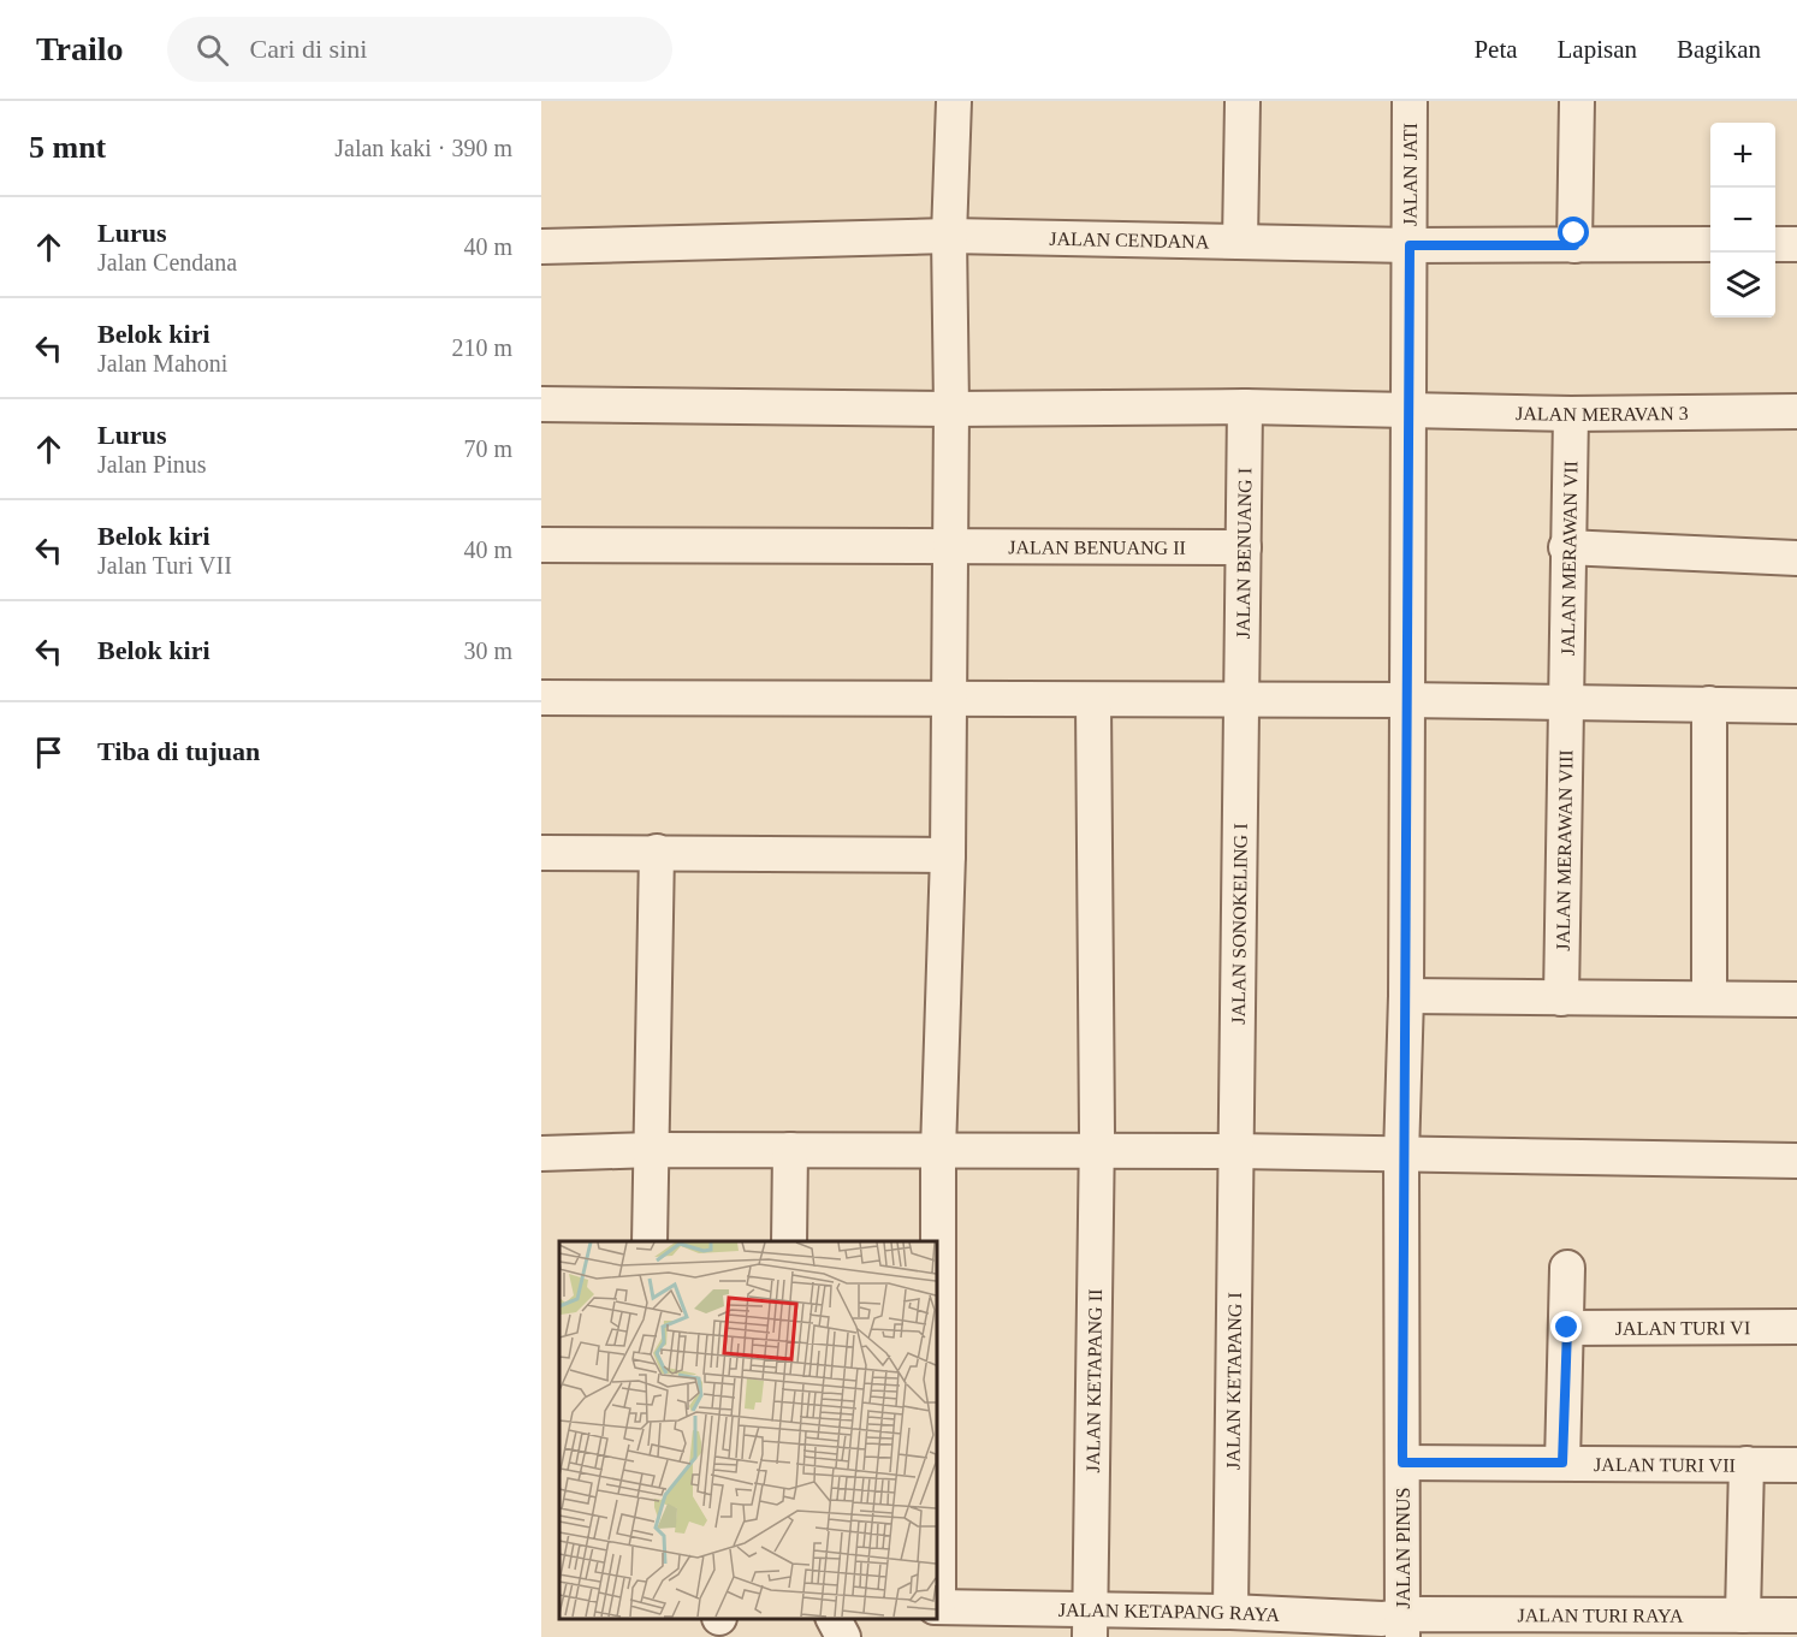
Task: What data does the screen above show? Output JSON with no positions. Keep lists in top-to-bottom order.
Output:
{
  "streets": {
    "street": [
      "JALAN JATI",
      "JALAN CENDANA",
      "JALAN MERAVAN 3",
      "JALAN BENUANG II",
      "JALAN BENUANG I",
      "JALAN MERAWAN VII",
      "JALAN MERAWAN VIII",
      "JALAN SONOKELING I",
      "JALAN TURI VI",
      "JALAN KETAPANG II",
      "JALAN KETAPANG I",
      "JALAN TURI VII",
      "JALAN PINUS",
      "JALAN KETAPANG RAYA",
      "JALAN TURI RAYA"
    ]
  },
  "crossings": [
    ["JALAN JATI", "JALAN CENDANA"],
    ["JALAN JATI", "JALAN MERAVAN 3"],
    ["JALAN JATI", "JALAN PINUS"],
    ["JALAN MERAVAN 3", "JALAN BENUANG I"],
    ["JALAN MERAVAN 3", "JALAN MERAWAN VII"],
    ["JALAN BENUANG II", "JALAN BENUANG I"],
    ["JALAN BENUANG I", "JALAN SONOKELING I"],
    ["JALAN MERAWAN VII", "JALAN MERAWAN VIII"],
    ["JALAN SONOKELING I", "JALAN KETAPANG I"],
    ["JALAN KETAPANG II", "JALAN KETAPANG RAYA"],
    ["JALAN KETAPANG I", "JALAN KETAPANG RAYA"],
    ["JALAN TURI VII", "JALAN PINUS"],
    ["JALAN PINUS", "JALAN KETAPANG RAYA"],
    ["JALAN PINUS", "JALAN TURI RAYA"],
    ["JALAN KETAPANG RAYA", "JALAN TURI RAYA"]
  ],
  "page": {
    "header": "Trailo",
    "search": "Cari di sini",
    "nav": ["Peta", "Lapisan", "Bagikan"],
    "heading": ["5 mnt", "Jalan kaki · 390 m"],
    "map_buttons": ["+", "−"],
    "list": [
      ["Lurus", "Jalan Cendana", "40 m"],
      ["Belok kiri", "Jalan Mahoni", "210 m"],
      ["Lurus", "Jalan Pinus", "70 m"],
      ["Belok kiri", "Jalan Turi VII", "40 m"],
      ["Belok kiri", "30 m"],
      "Tiba di tujuan"
    ]
  }
}
